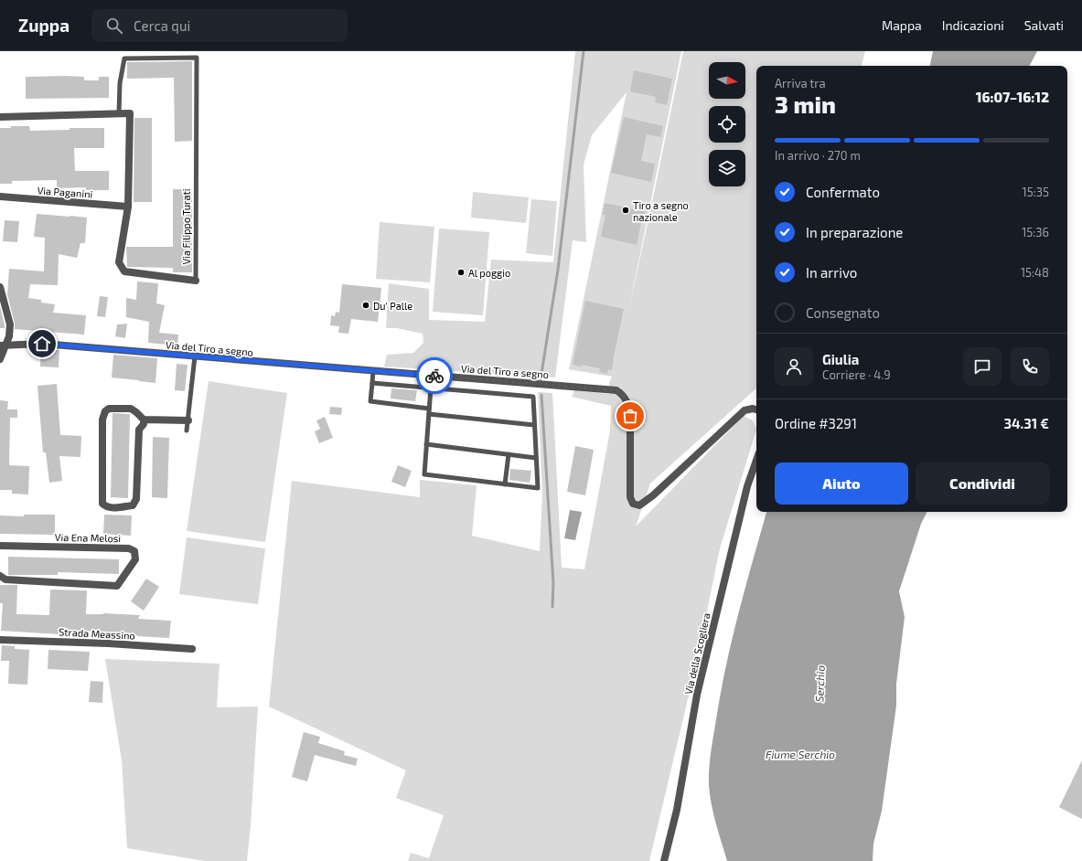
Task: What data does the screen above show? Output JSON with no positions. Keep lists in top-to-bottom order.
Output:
{
  "streets": {
    "street": [
      "Via Paganini",
      "Via Filippo Turati",
      "Via del Tiro a segno",
      "Via Ena Melosi",
      "Strada Meassino",
      "Via della Scogliera"
    ]
  },
  "crossings": [
    ["Via Paganini", "Via Filippo Turati"]
  ],
  "water": ["Serchio", "Fiume Serchio"],
  "places": ["Tiro a segno nazionale", "Al poggio", "Du' Palle"],
  "north": "right",
  "page": {
    "header": "Zuppa",
    "search": "Cerca qui",
    "nav": ["Mappa", "Indicazioni", "Salvati"],
    "heading": ["3 min", "Arriva tra", "16:07–16:12"],
    "panel": [
      "Giulia",
      "Corriere · 4.9",
      "Ordine #3291",
      "34.31 €"
    ],
    "bar": "In arrivo · 270 m",
    "list": [
      ["Confermato", "15:35"],
      ["In preparazione", "15:36"],
      ["In arrivo", "15:48"],
      "Consegnato"
    ],
    "buttons": ["Aiuto", "Condividi"]
  }
}
